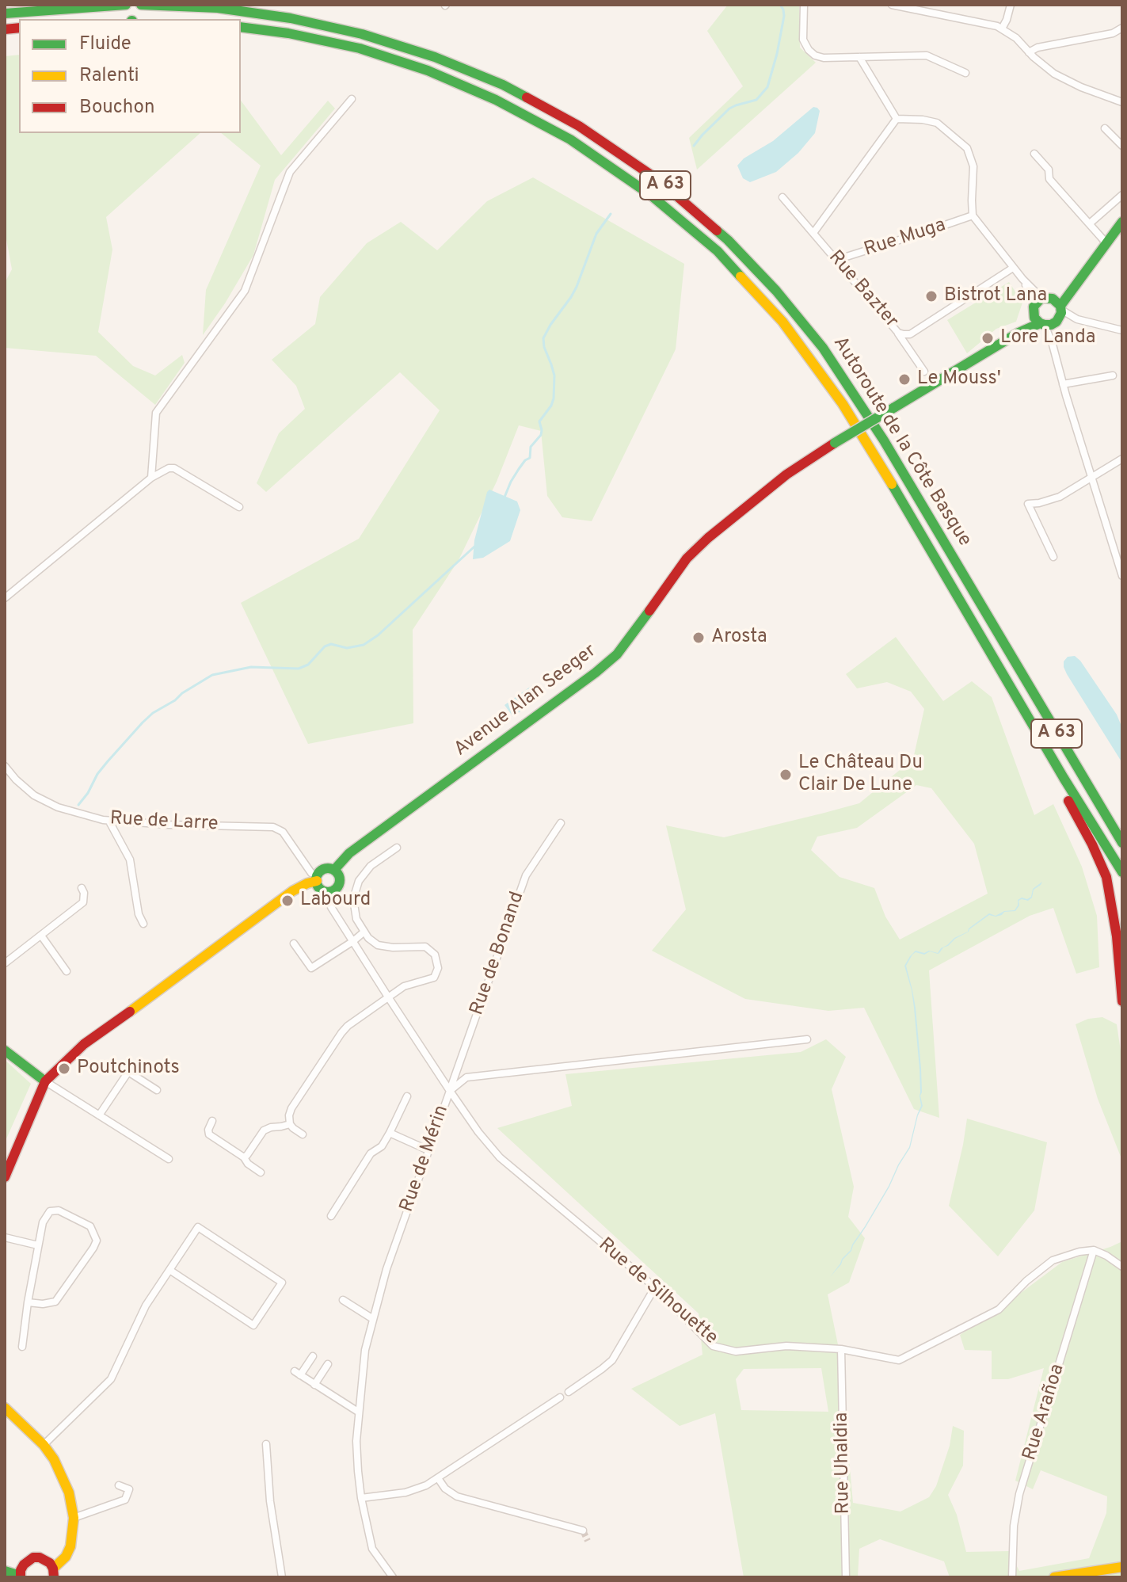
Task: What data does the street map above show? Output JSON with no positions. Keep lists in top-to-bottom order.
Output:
{
  "streets": {
    "main road": ["A 63", "Autoroute de la Côte Basque", "Avenue Alan Seeger"],
    "street": [
      "Rue Muga",
      "Rue Bazter",
      "Rue de Larre",
      "Rue de Bonand",
      "Rue de Mérin",
      "Rue de Silhouette",
      "Rue Arañoa",
      "Rue Uhaldia"
    ]
  },
  "crossings": [
    ["Rue Muga", "Rue Bazter"],
    ["Avenue Alan Seeger", "Rue de Larre"],
    ["Avenue Alan Seeger", "Rue de Silhouette"],
    ["Rue de Larre", "Rue de Silhouette"],
    ["Rue de Bonand", "Rue de Mérin"],
    ["Rue de Bonand", "Rue de Silhouette"],
    ["Rue de Mérin", "Rue de Silhouette"],
    ["Rue de Silhouette", "Rue Arañoa"],
    ["Rue de Silhouette", "Rue Uhaldia"]
  ],
  "places": [
    "Bistrot Lana",
    "Lore Landa",
    "Le Mouss'",
    "Arosta",
    "Le Château Du Clair De Lune",
    "Labourd",
    "Poutchinots"
  ],
  "legend": ["Fluide", "Ralenti", "Bouchon"]
}
